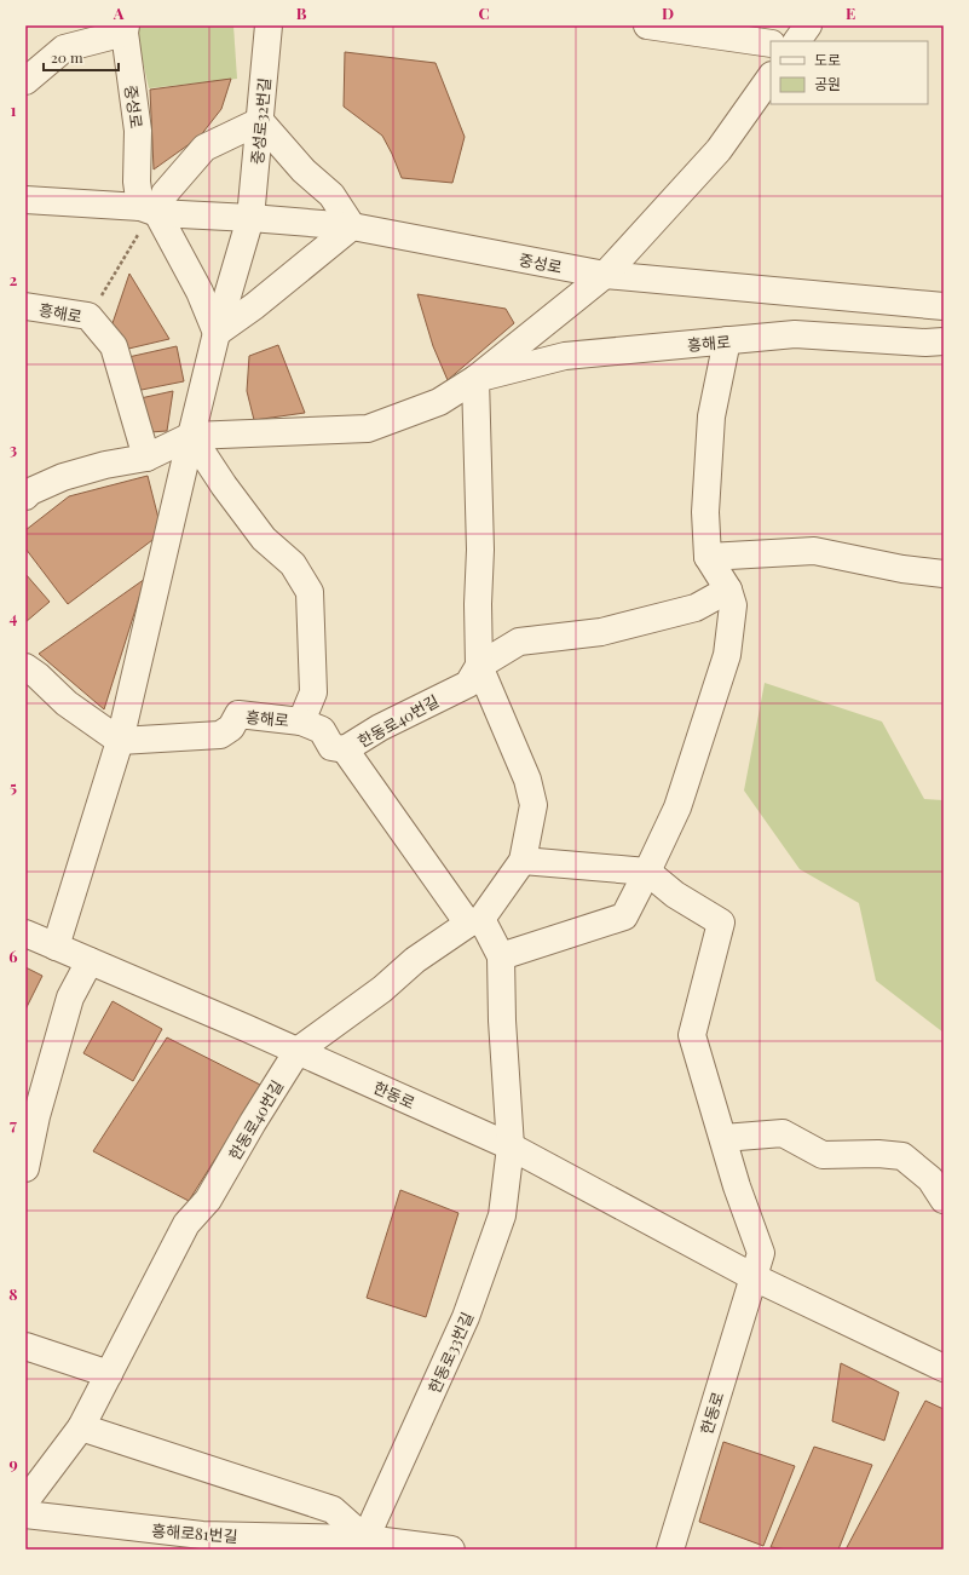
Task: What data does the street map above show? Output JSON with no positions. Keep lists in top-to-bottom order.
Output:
{
  "streets": {
    "street": [
      "중성로",
      "중성로32번길",
      "흥해로",
      "한동로40번길",
      "한동로",
      "한동로33번길",
      "흥해로81번길"
    ]
  },
  "crossings": [
    ["중성로", "중성로32번길"],
    ["중성로", "흥해로"],
    ["중성로32번길", "흥해로"],
    ["중성로32번길", "한동로"],
    ["흥해로", "한동로40번길"],
    ["한동로40번길", "한동로"],
    ["한동로40번길", "한동로33번길"],
    ["한동로", "한동로33번길"],
    ["한동로33번길", "흥해로81번길"]
  ],
  "legend": ["도로", "공원"],
  "scale_bar": "20 m",
  "grid": {
    "columns": [
      "A",
      "B",
      "C",
      "D",
      "E"
    ],
    "rows": [
      "1",
      "2",
      "3",
      "4",
      "5",
      "6",
      "7",
      "8",
      "9"
    ]
  }
}
